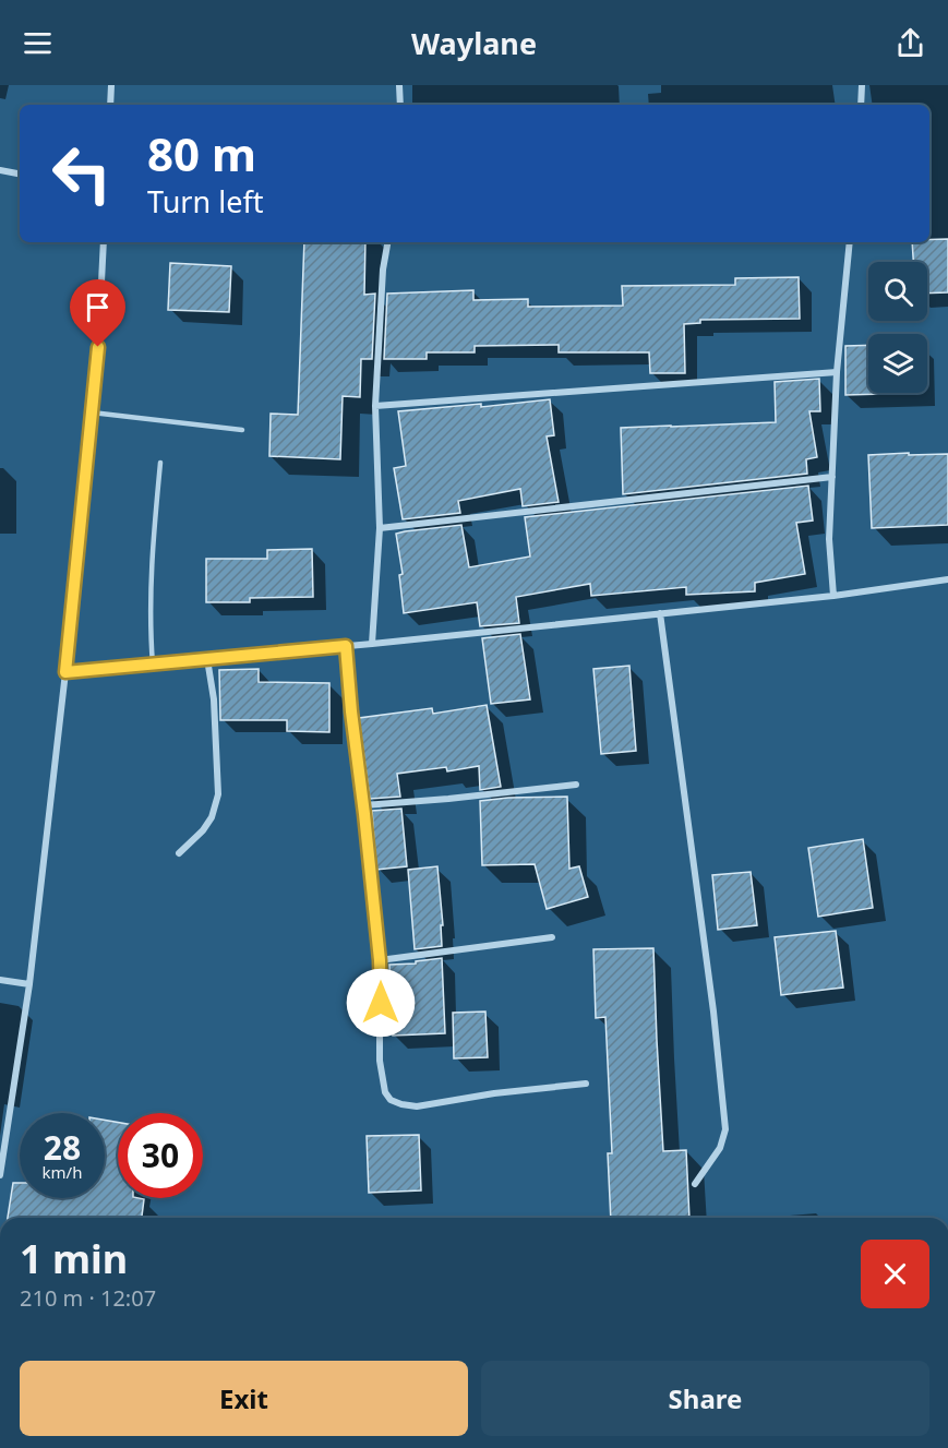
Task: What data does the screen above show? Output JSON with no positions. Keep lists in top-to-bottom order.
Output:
{
  "page": {
    "header": "Waylane",
    "turn": ["80 m", "Turn left"],
    "speed": "28 km/h",
    "limit": "30",
    "heading": ["1 min", "210 m · 12:07"],
    "buttons": ["Exit", "Share"]
  }
}
